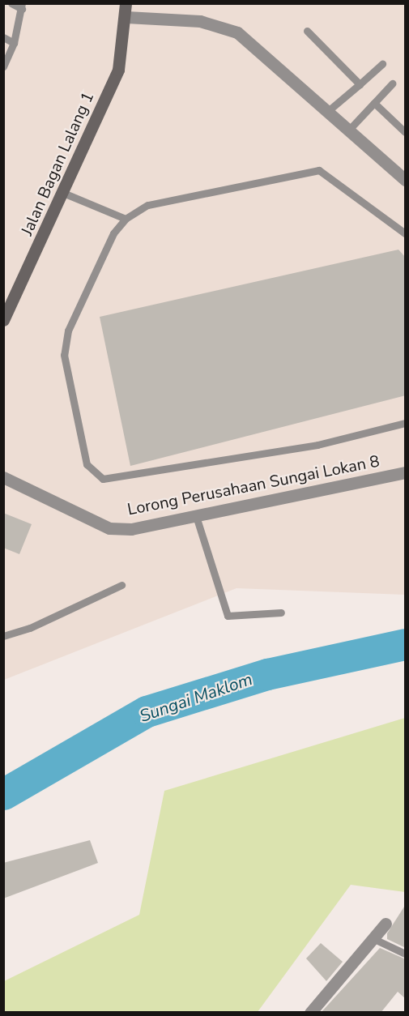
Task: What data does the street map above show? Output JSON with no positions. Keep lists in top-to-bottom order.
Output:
{
  "streets": {
    "main road": ["Jalan Bagan Lalang 1"],
    "street": ["Lorong Perusahaan Sungai Lokan 8"]
  },
  "water": ["Sungai Maklom"]
}
